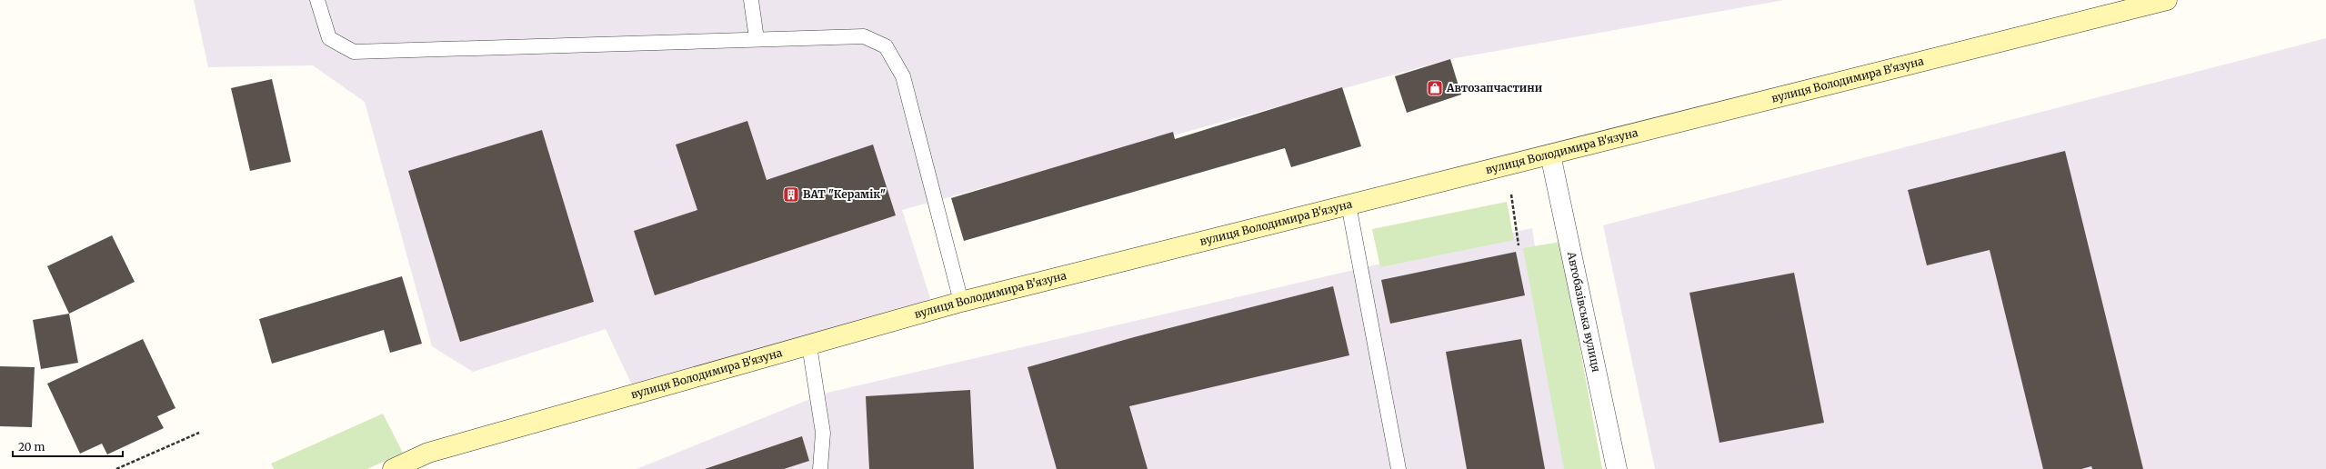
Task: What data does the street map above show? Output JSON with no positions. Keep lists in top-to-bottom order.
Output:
{
  "streets": {
    "main road": ["вулиця Володимира В'язуна"],
    "street": ["Автобазівська вулиця"]
  },
  "crossings": [
    ["вулиця Володимира В'язуна", "Автобазівська вулиця"]
  ],
  "places": {
    "shop": ["Автозапчастини"],
    "building": ["ВАТ \"Керамік\""]
  },
  "scale_bar": "20 m"
}
